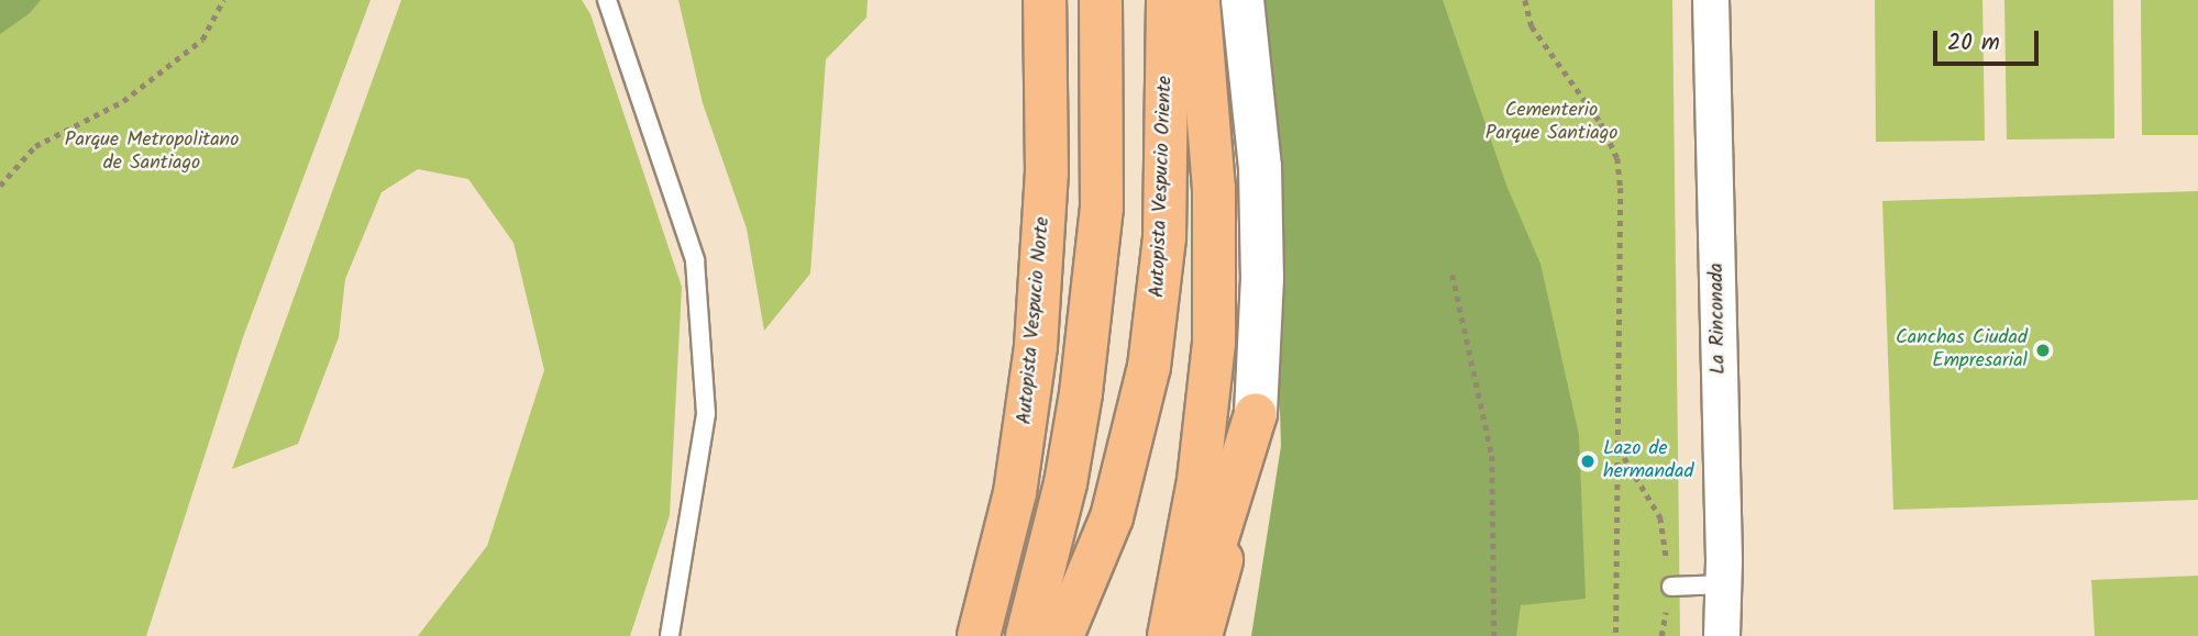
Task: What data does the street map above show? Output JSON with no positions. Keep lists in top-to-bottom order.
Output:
{
  "streets": {
    "highway": ["Autopista Vespucio Oriente", "Autopista Vespucio Norte"],
    "street": ["La Rinconada"]
  },
  "parks": ["Cementerio Parque Santiago", "Parque Metropolitano de Santiago"],
  "places": ["Canchas Ciudad Empresarial", "Lazo de hermandad"],
  "scale_bar": "20 m"
}
